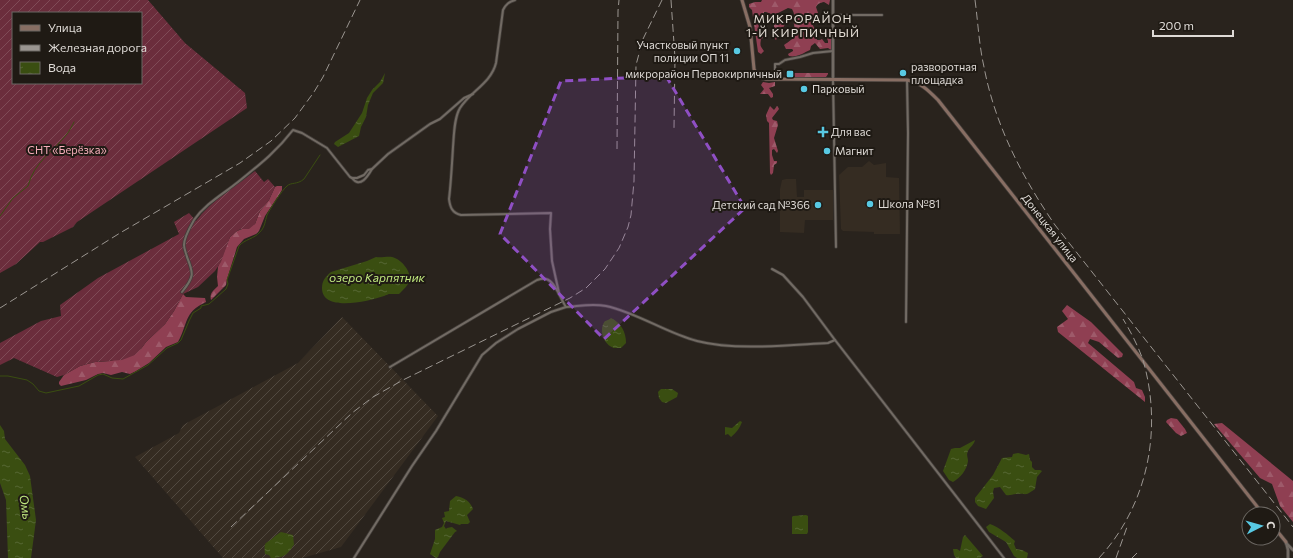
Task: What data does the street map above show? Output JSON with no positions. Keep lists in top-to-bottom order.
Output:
{
  "streets": {
    "main road": ["Донецкая улица"]
  },
  "districts": ["МИКРОРАЙОН 1-Й КИРПИЧНЫЙ"],
  "water": ["озеро Карпятник", "Омь"],
  "parks": ["СНТ «Берёзка»"],
  "places": {
    "other": [
      "Участковый пункт полиции ОП 11",
      "разворотная площадка",
      "Парковый",
      "Магнит",
      "Школа №81",
      "Детский сад №366"
    ],
    "transit": ["микрорайон Первокирпичный"],
    "health": ["Для вас"]
  },
  "legend": ["Улица", "Железная дорога", "Вода"],
  "scale_bar": "200 m",
  "north": "right"
}
